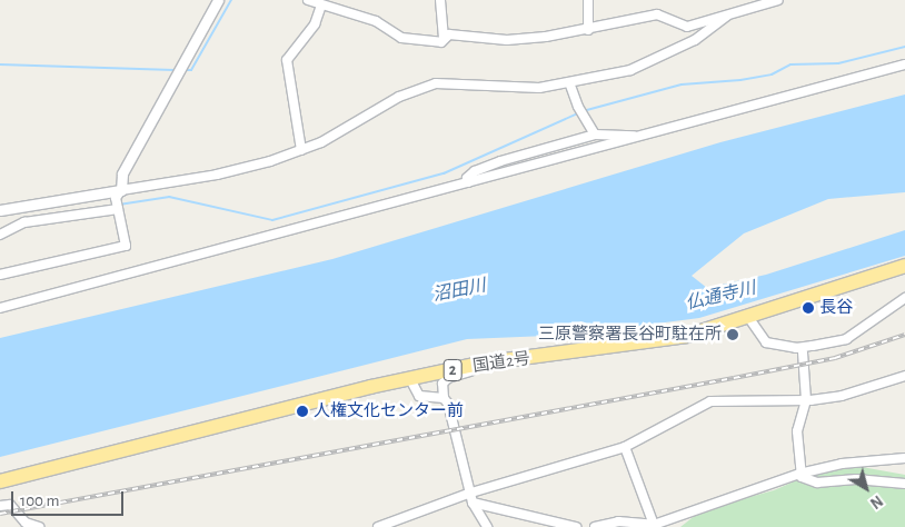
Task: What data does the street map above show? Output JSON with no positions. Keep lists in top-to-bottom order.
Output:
{
  "streets": {
    "highway": ["国道2号", "2"]
  },
  "water": ["沼田川", "仏通寺川"],
  "places": ["長谷", "三原警察署長谷町駐在所", "人権文化センター前"],
  "scale_bar": "100 m",
  "north": "bottom right"
}
